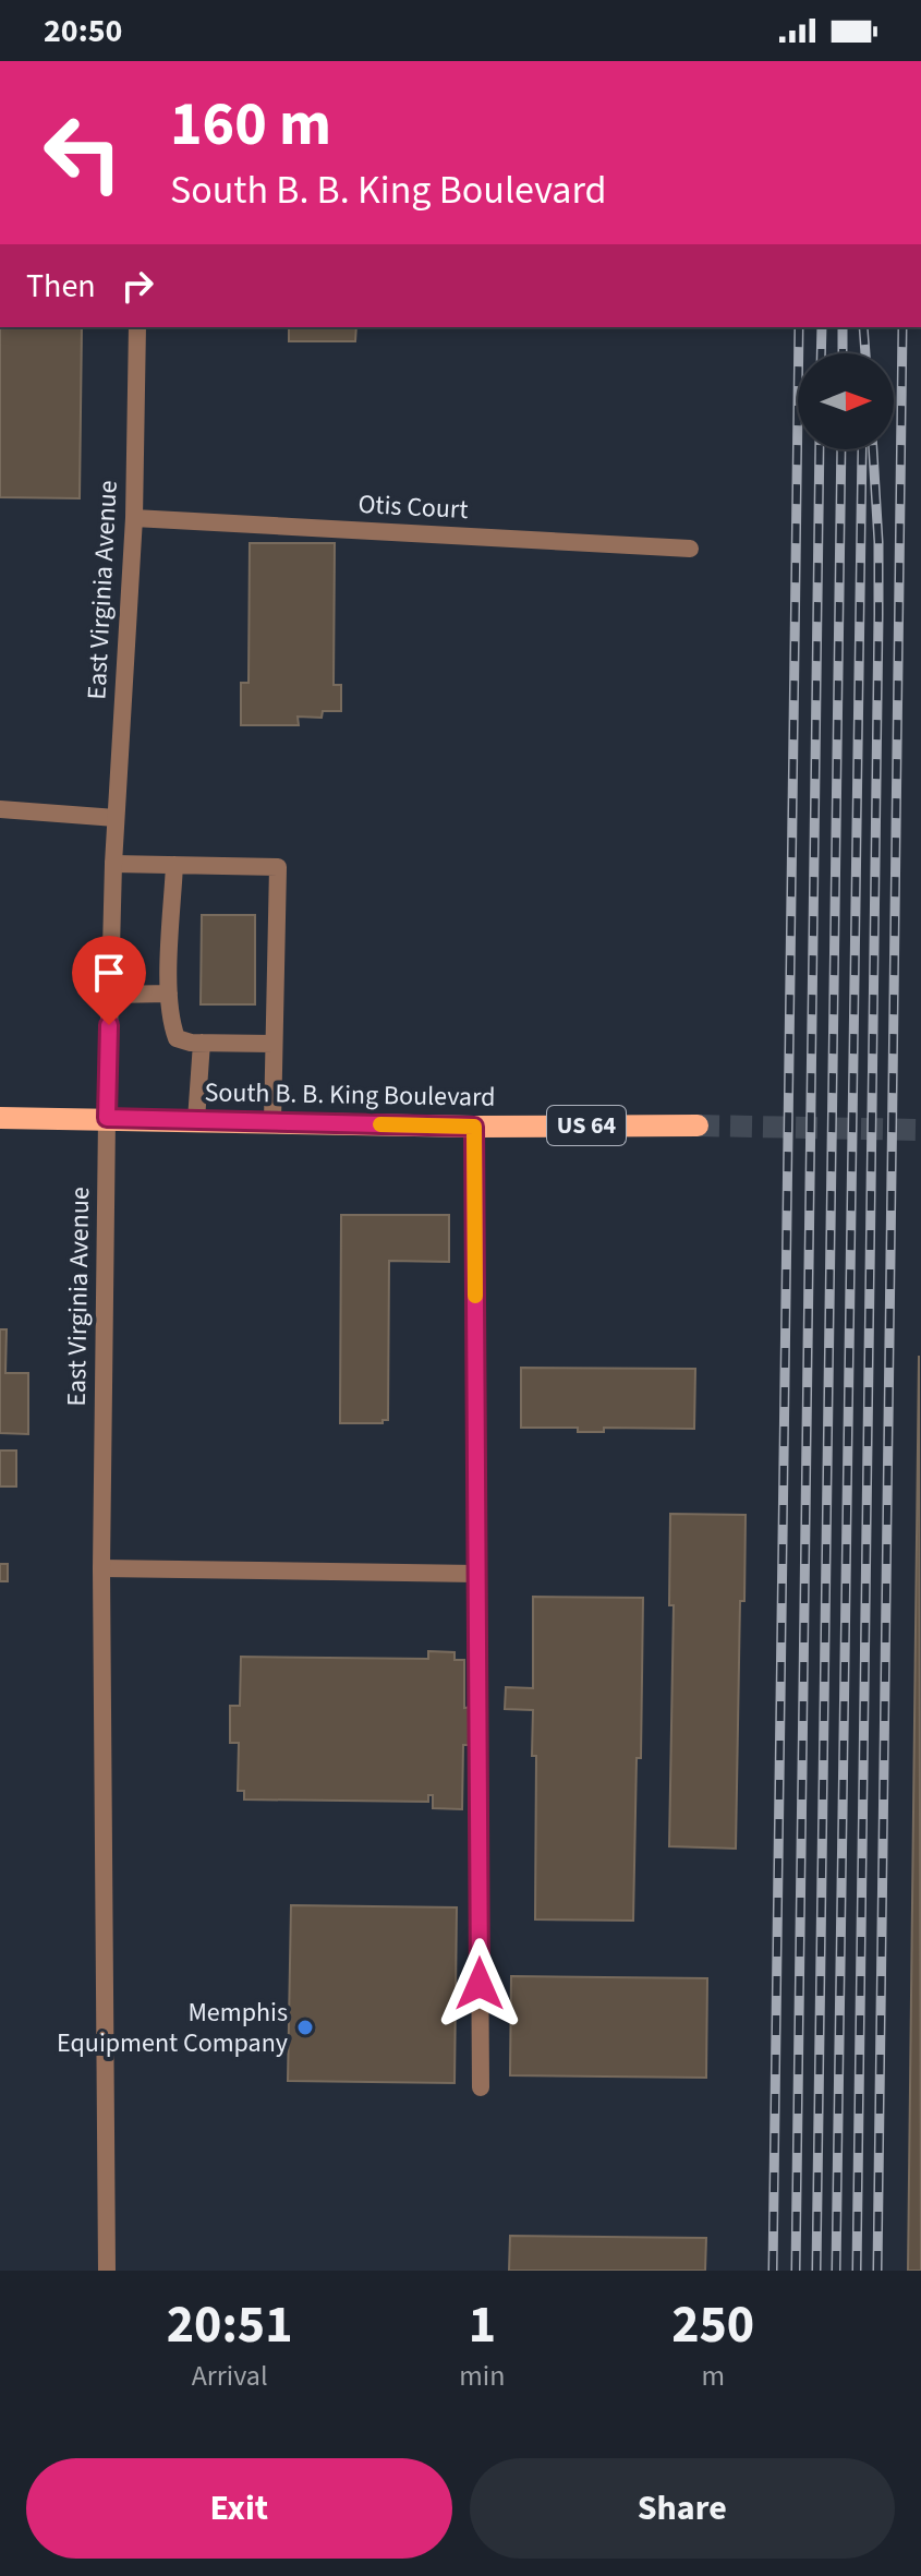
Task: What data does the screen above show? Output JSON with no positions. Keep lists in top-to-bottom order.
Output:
{
  "streets": {
    "main road": ["South B. B. King Boulevard", "US 64"],
    "street": ["Otis Court", "East Virginia Avenue"]
  },
  "crossings": [
    ["Otis Court", "East Virginia Avenue"],
    ["East Virginia Avenue", "South B. B. King Boulevard"]
  ],
  "places": ["Memphis Equipment Company"],
  "north": "right",
  "page": {
    "status": "20:50",
    "turn": ["160 m", "South B. B. King Boulevard"],
    "then": "Then",
    "eta": [
      "20:51",
      "Arrival",
      "1",
      "min",
      "250",
      "m"
    ],
    "buttons": ["Exit", "Share"]
  }
}
